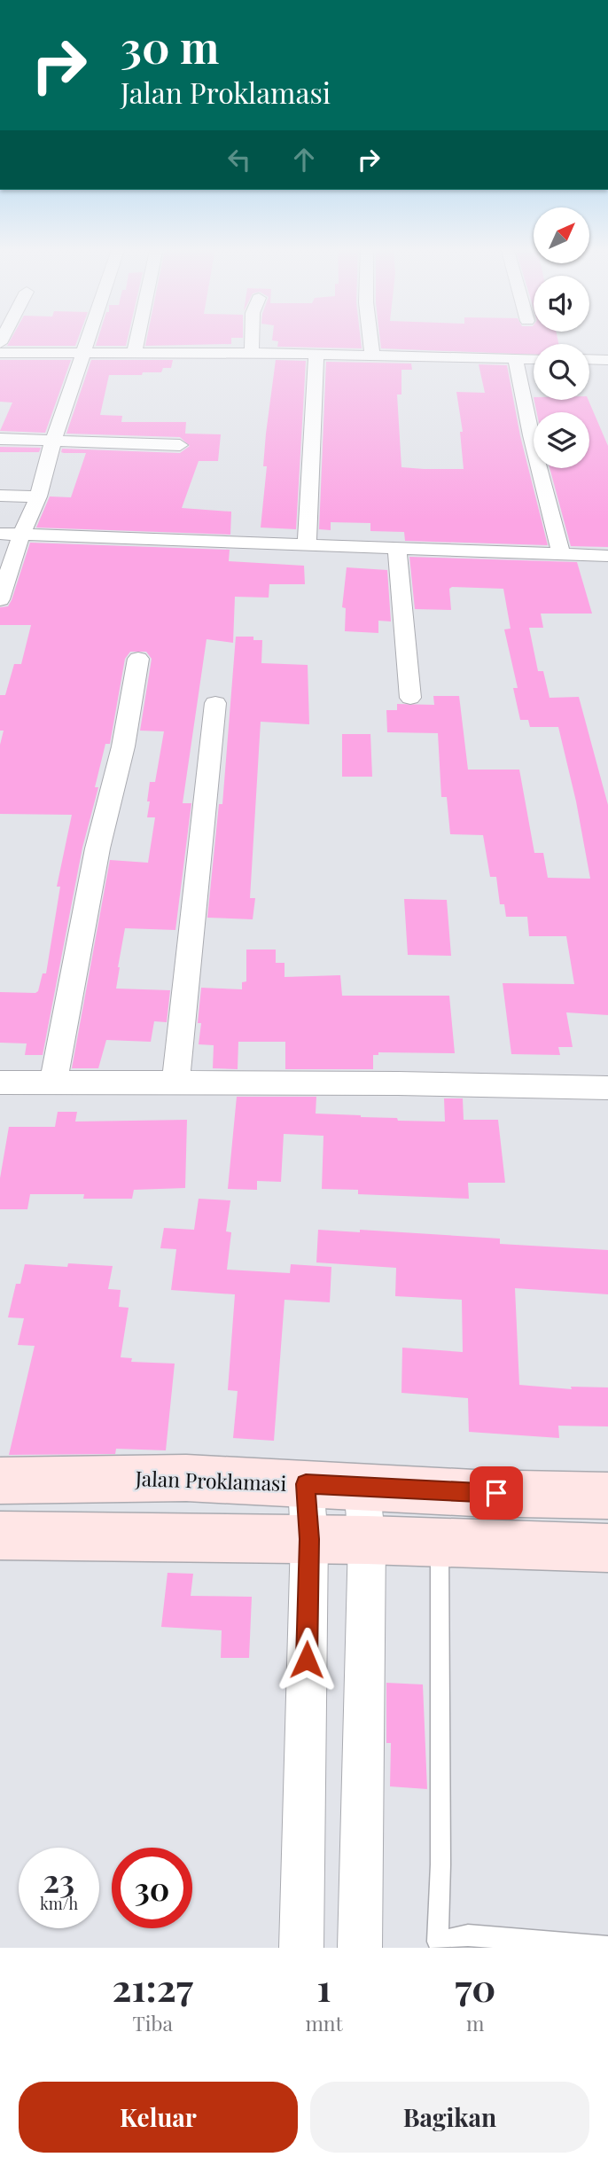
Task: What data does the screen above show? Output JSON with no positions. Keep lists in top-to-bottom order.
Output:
{
  "streets": {
    "street": ["Jalan Proklamasi"]
  },
  "north": "top right",
  "page": {
    "turn": ["30 m", "Jalan Proklamasi"],
    "speed": "23 km/h",
    "limit": "30",
    "eta": [
      "21:27",
      "Tiba",
      "1",
      "mnt",
      "70",
      "m"
    ],
    "buttons": ["Keluar", "Bagikan"]
  }
}
